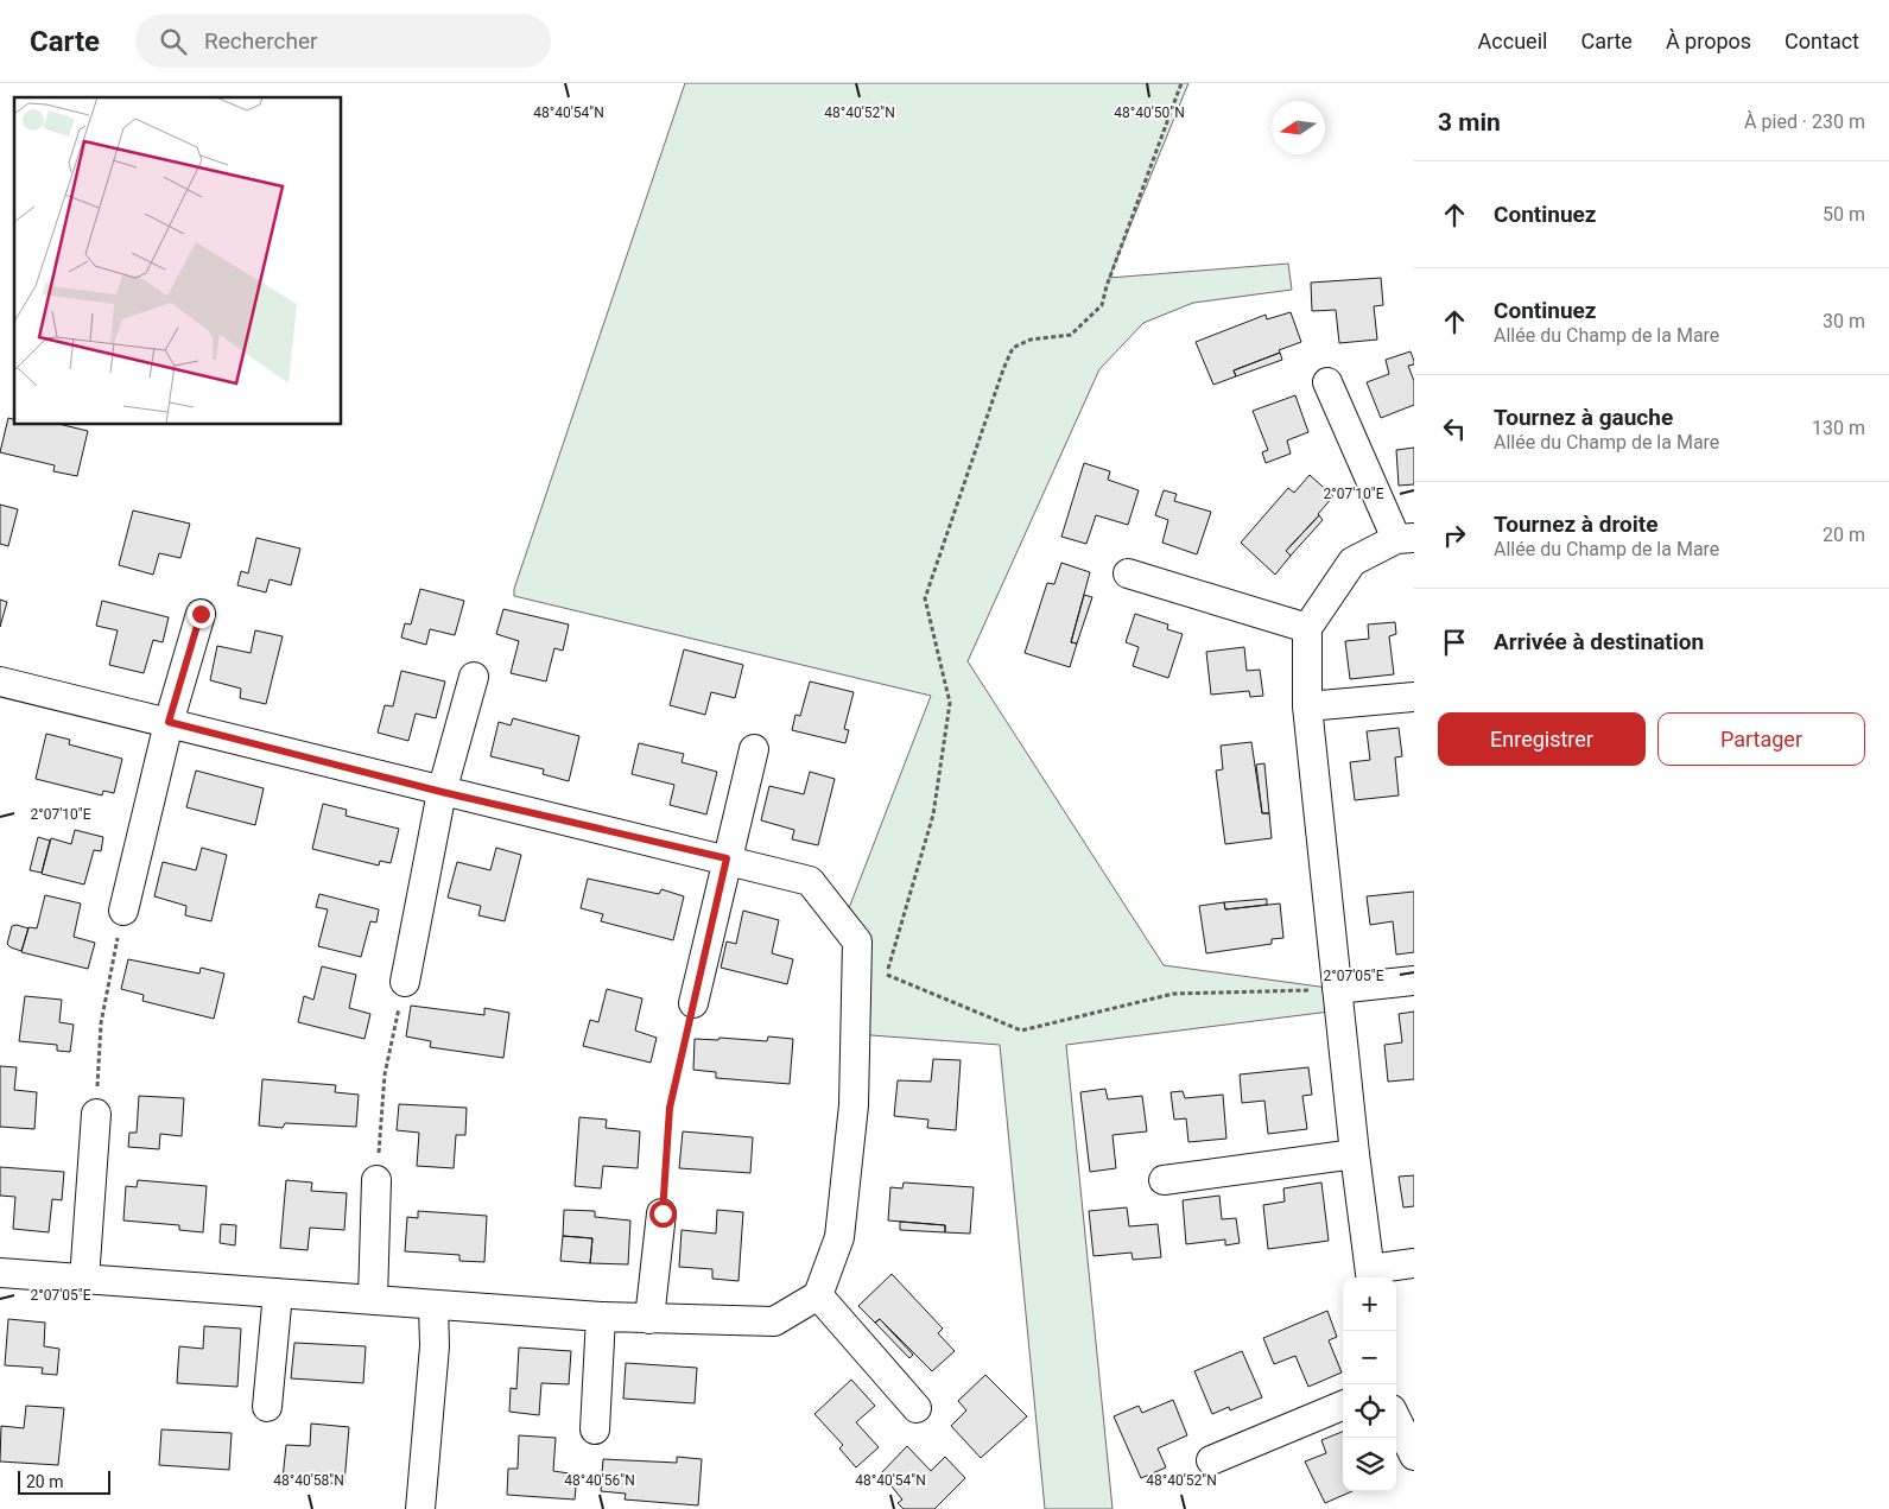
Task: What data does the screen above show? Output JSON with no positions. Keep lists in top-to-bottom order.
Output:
{
  "scale_bar": "20 m",
  "north": "left",
  "page": {
    "header": "Carte",
    "search": "Rechercher",
    "nav": [
      "Accueil",
      "Carte",
      "À propos",
      "Contact"
    ],
    "heading": ["3 min", "À pied · 230 m"],
    "list": [
      ["Continuez", "50 m"],
      ["Continuez", "Allée du Champ de la Mare", "30 m"],
      ["Tournez à gauche", "Allée du Champ de la Mare", "130 m"],
      ["Tournez à droite", "Allée du Champ de la Mare", "20 m"],
      "Arrivée à destination"
    ],
    "buttons": ["Enregistrer", "Partager"],
    "map_buttons": ["+", "−"],
    "scale": "20 m"
  },
  "coordinates": [
    "48°40'54\"N",
    "48°40'52\"N",
    "48°40'50\"N",
    "2°07'10\"E",
    "2°07'05\"E",
    "48°40'58\"N",
    "48°40'56\"N"
  ]
}
